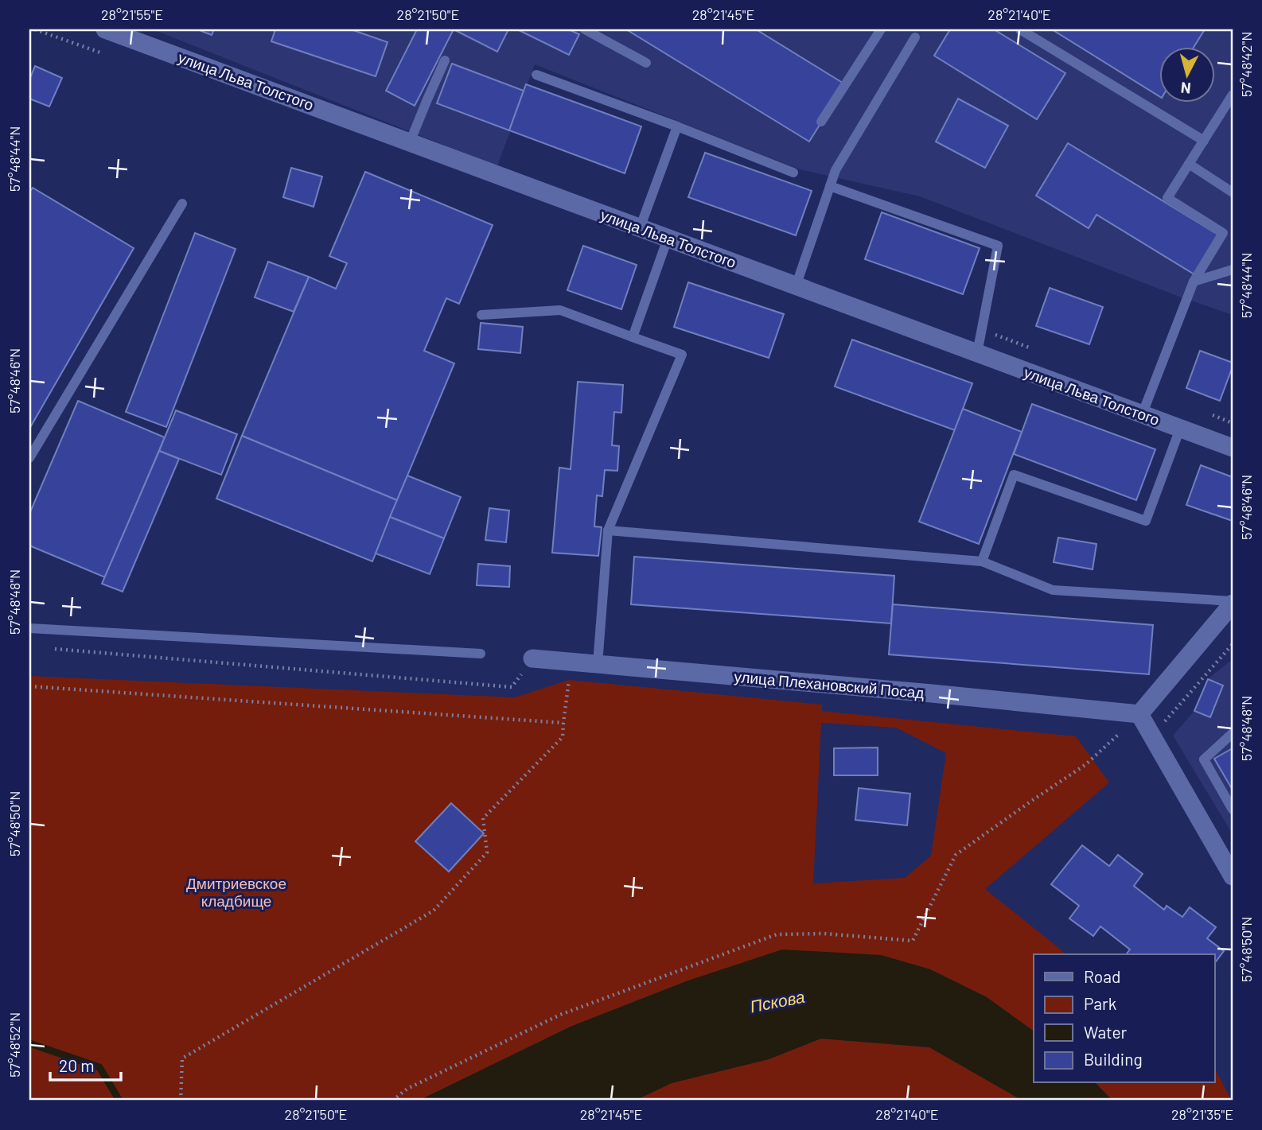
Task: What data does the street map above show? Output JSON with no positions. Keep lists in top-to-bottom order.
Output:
{
  "streets": {
    "street": ["улица Льва Толстого", "улица Плехановский Посад"]
  },
  "water": ["Пскова"],
  "parks": ["Дмитриевское кладбище"],
  "legend": [
    "Road",
    "Park",
    "Water",
    "Building"
  ],
  "scale_bar": "20 m",
  "north": "bottom",
  "coordinates": [
    "28°21'55\"E",
    "28°21'50\"E",
    "28°21'45\"E",
    "28°21'40\"E",
    "57°48'42\"N",
    "57°48'44\"N",
    "57°48'46\"N",
    "57°48'48\"N",
    "57°48'50\"N",
    "57°48'52\"N",
    "28°21'35\"E"
  ]
}
